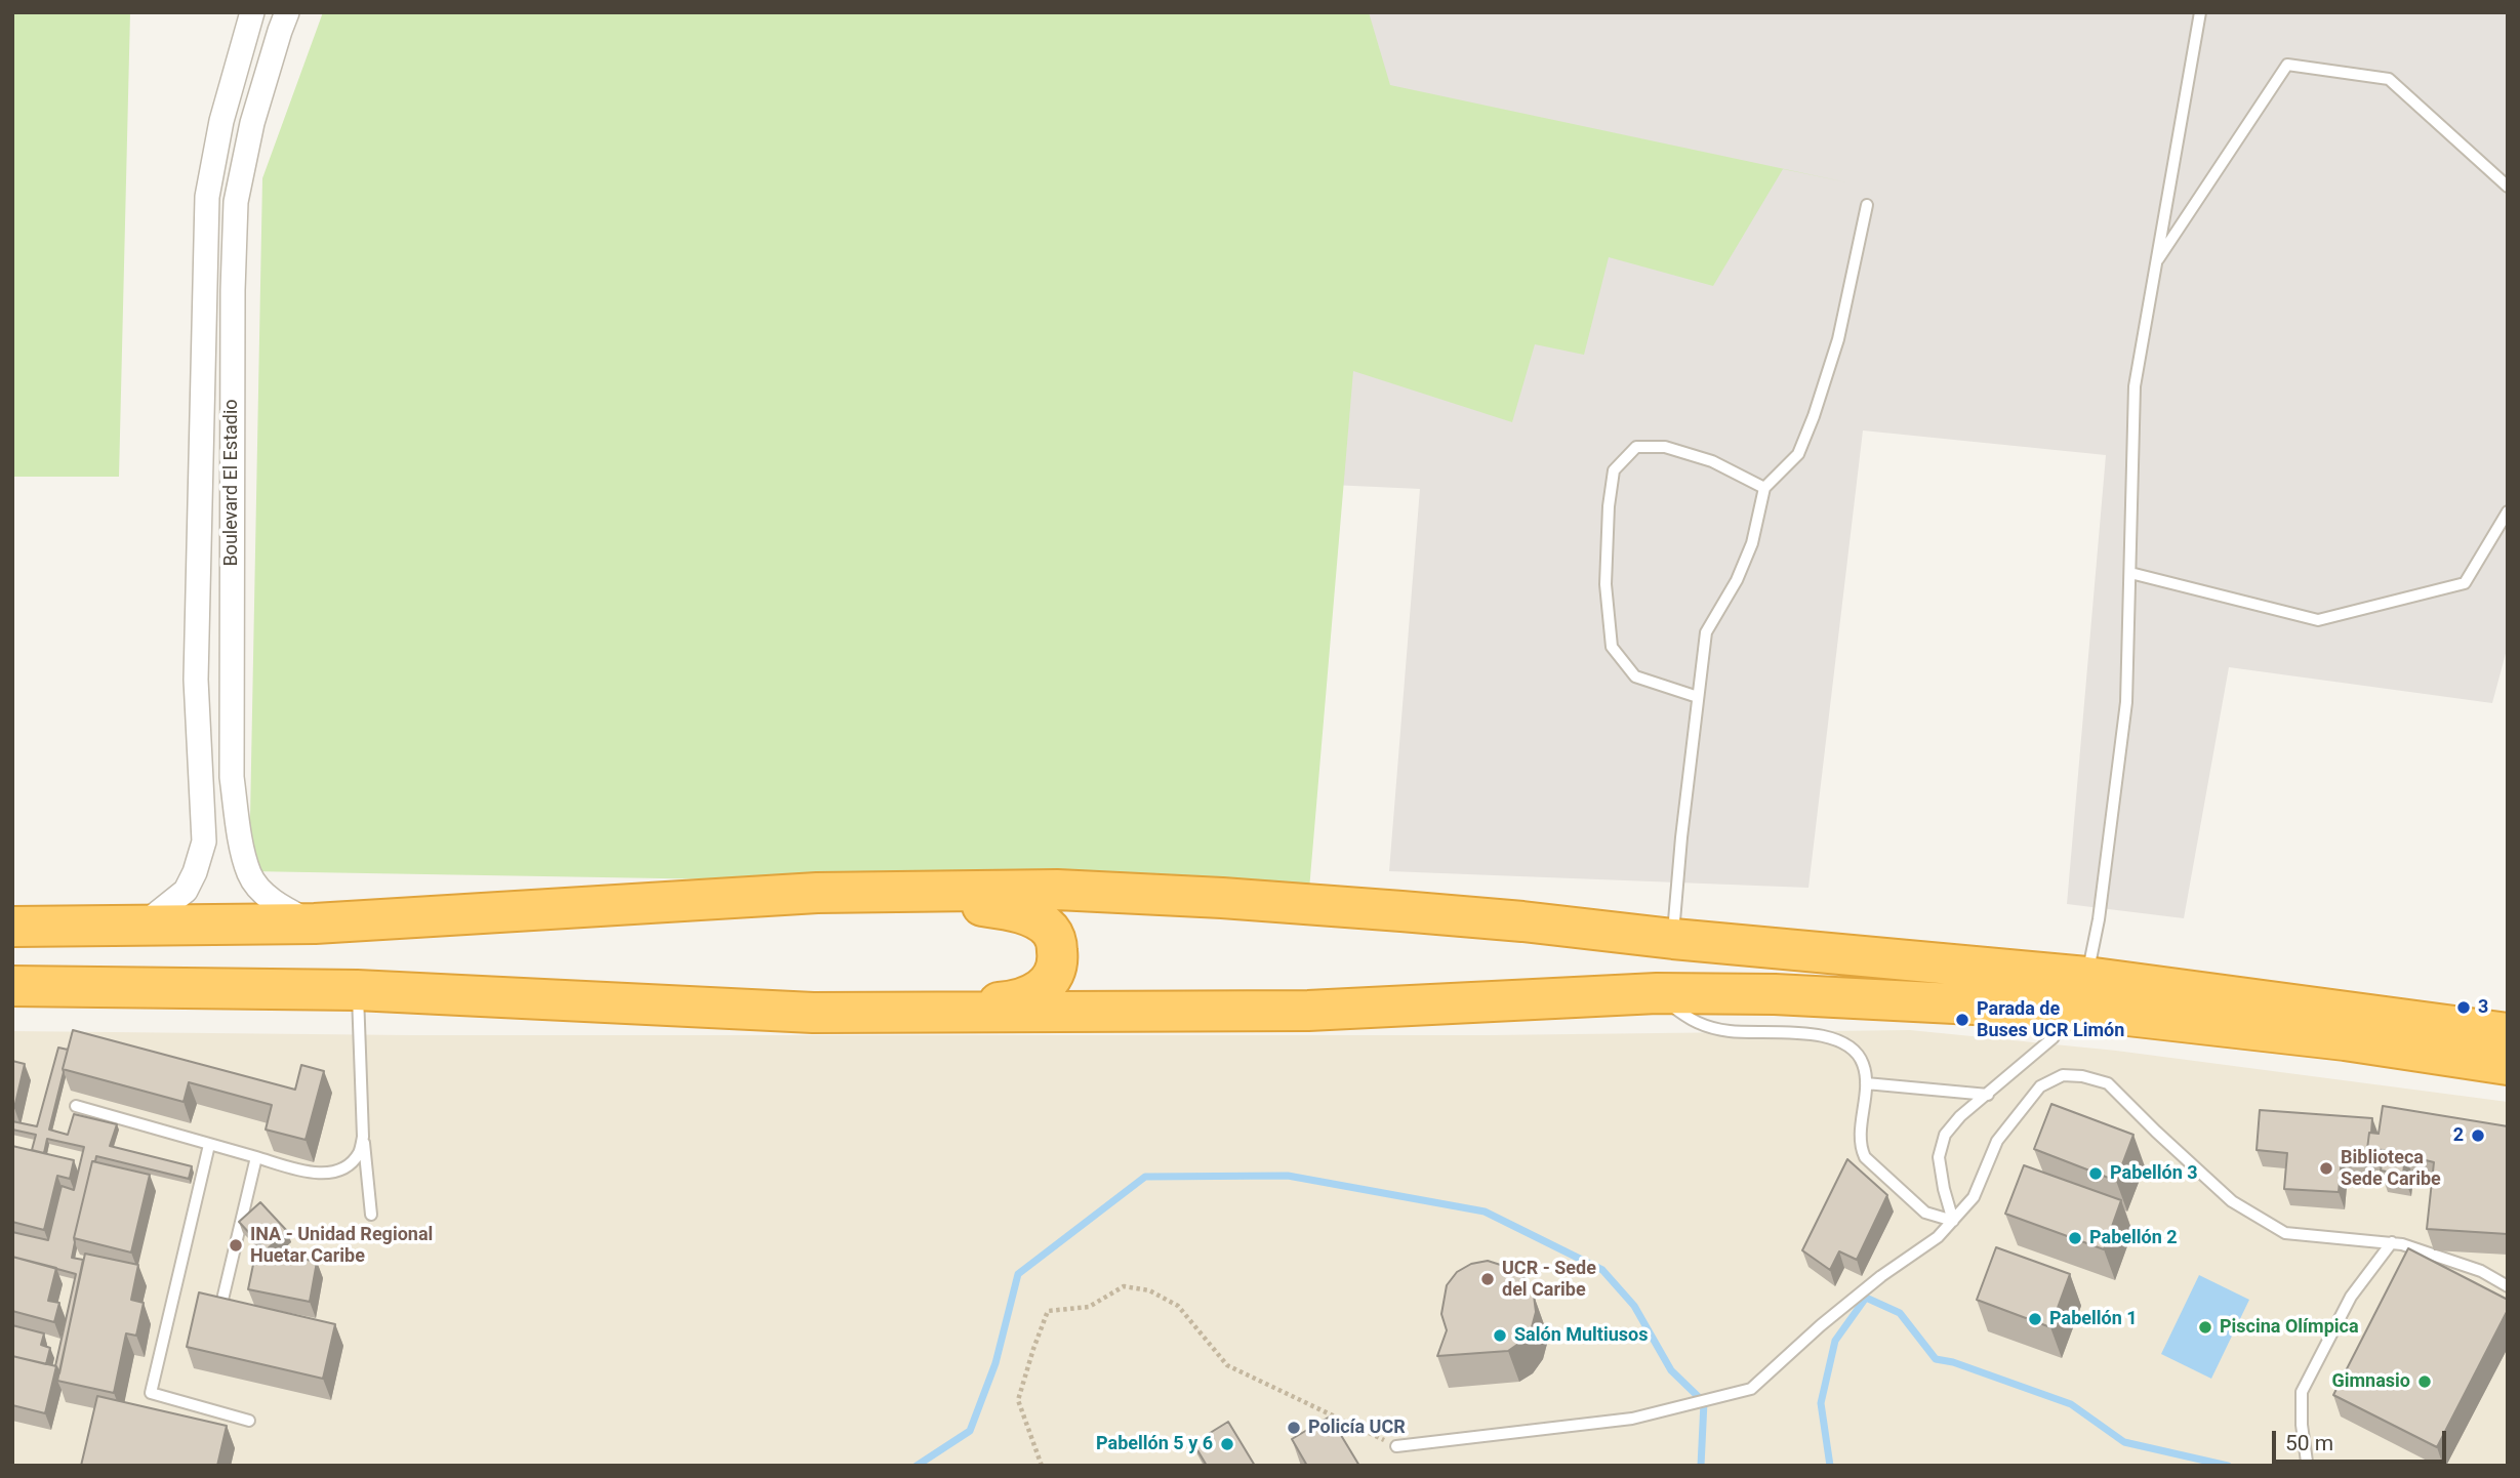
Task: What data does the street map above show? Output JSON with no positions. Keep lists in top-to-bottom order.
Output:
{
  "streets": {
    "street": ["Boulevard El Estadio"]
  },
  "places": [
    "3",
    "Parada de Buses UCR Limón",
    "2",
    "Biblioteca Sede Caribe",
    "Pabellón 3",
    "Pabellón 2",
    "INA - Unidad Regional Huetar Caribe",
    "UCR - Sede del Caribe",
    "Pabellón 1",
    "Piscina Olímpica",
    "Salón Multiusos",
    "Gimnasio",
    "Policía UCR",
    "Pabellón 5 y 6"
  ],
  "scale_bar": "50 m"
}
